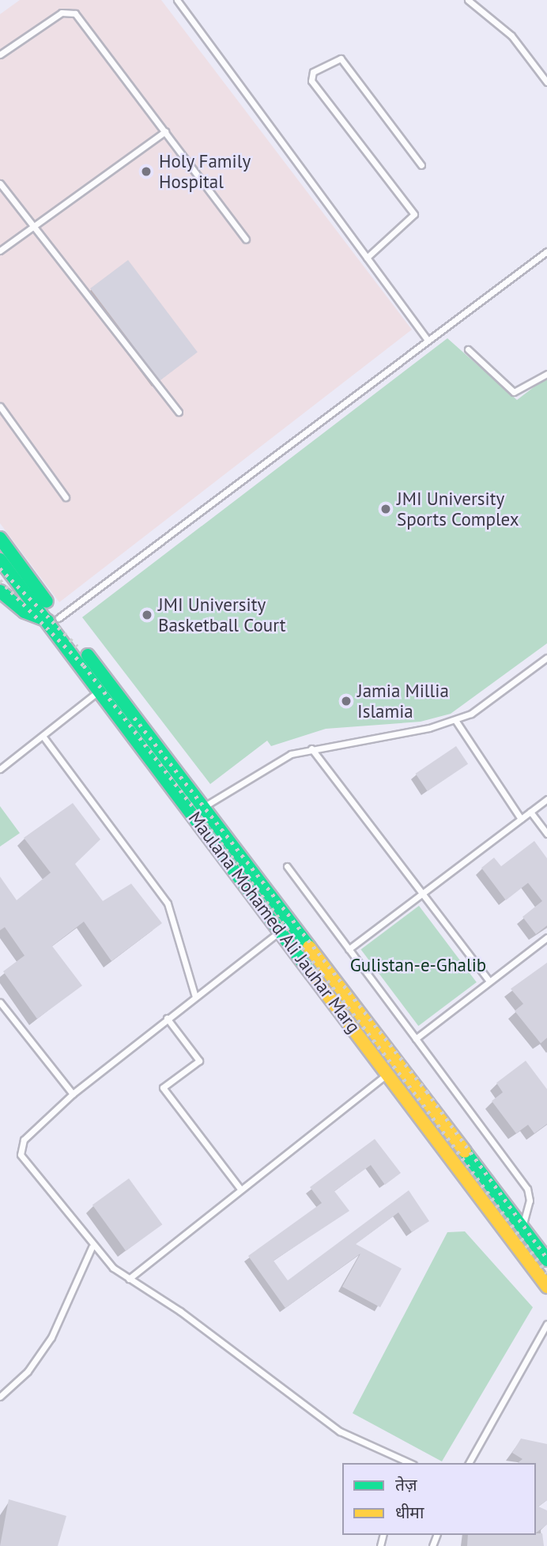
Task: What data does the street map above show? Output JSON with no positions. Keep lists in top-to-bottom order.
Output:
{
  "streets": {
    "main road": ["Maulana Mohamed Ali Jauhar Marg"]
  },
  "parks": ["Gulistan-e-Ghalib"],
  "places": [
    "Holy Family Hospital",
    "JMI University Sports Complex",
    "JMI University Basketball Court",
    "Jamia Millia Islamia"
  ],
  "legend": ["तेज़", "धीमा"]
}
